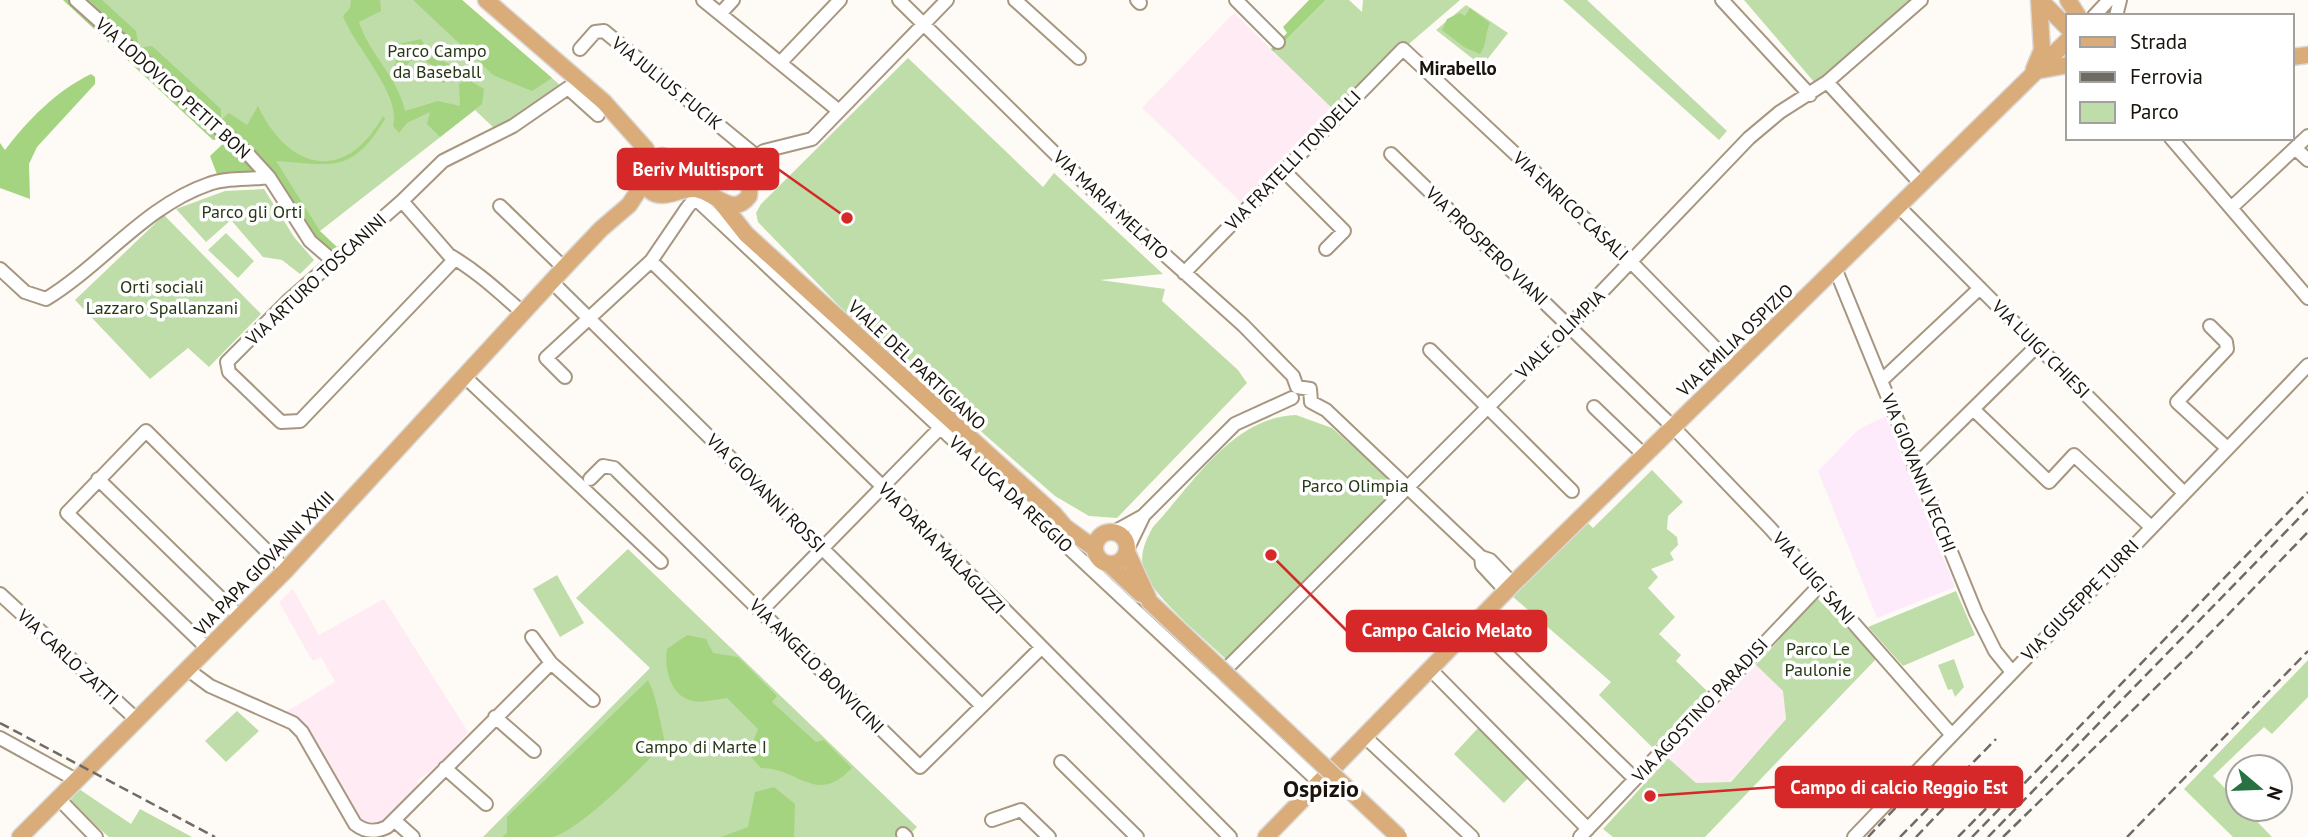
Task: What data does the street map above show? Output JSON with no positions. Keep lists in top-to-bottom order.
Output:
{
  "streets": {
    "main road": ["VIA EMILIA OSPIZIO", "VIALE DEL PARTIGIANO", "VIA PAPA GIOVANNI XXIII"],
    "street": [
      "VIA JULIUS FUCIK",
      "VIA LODOVICO PETIT BON",
      "VIA FRATELLI TONDELLI",
      "VIA MARIA MELATO",
      "VIA ENRICO CASALI",
      "VIA PROSPERO VIANI",
      "VIA ARTURO TOSCANINI",
      "VIALE OLIMPIA",
      "VIA LUIGI CHIESI",
      "VIA GIOVANNI VECCHI",
      "VIA GIOVANNI ROSSI",
      "VIA LUCA DA REGGIO",
      "VIA DARIA MALAGUZZI",
      "VIA LUIGI SANI",
      "VIA GIUSEPPE TURRI",
      "VIA CARLO ZATTI",
      "VIA ANGELO BONVICINI",
      "VIA AGOSTINO PARADISI"
    ]
  },
  "crossings": [
    ["VIA LODOVICO PETIT BON", "VIA ARTURO TOSCANINI"],
    ["VIA FRATELLI TONDELLI", "VIA MARIA MELATO"],
    ["VIA FRATELLI TONDELLI", "VIA ENRICO CASALI"],
    ["VIA ENRICO CASALI", "VIALE OLIMPIA"],
    ["VIA ENRICO CASALI", "VIA EMILIA OSPIZIO"],
    ["VIA PROSPERO VIANI", "VIALE OLIMPIA"],
    ["VIA PROSPERO VIANI", "VIA EMILIA OSPIZIO"],
    ["VIA PROSPERO VIANI", "VIA LUIGI SANI"],
    ["VIA ARTURO TOSCANINI", "VIA PAPA GIOVANNI XXIII"],
    ["VIALE OLIMPIA", "VIA LUCA DA REGGIO"],
    ["VIA EMILIA OSPIZIO", "VIA LUIGI CHIESI"],
    ["VIA EMILIA OSPIZIO", "VIA GIOVANNI VECCHI"],
    ["VIA EMILIA OSPIZIO", "VIA LUCA DA REGGIO"],
    ["VIA EMILIA OSPIZIO", "VIA LUIGI SANI"],
    ["VIA LUIGI CHIESI", "VIA GIUSEPPE TURRI"],
    ["VIA GIOVANNI VECCHI", "VIA GIUSEPPE TURRI"],
    ["VIA GIOVANNI ROSSI", "VIA PAPA GIOVANNI XXIII"],
    ["VIA GIOVANNI ROSSI", "VIA ANGELO BONVICINI"],
    ["VIA LUCA DA REGGIO", "VIA DARIA MALAGUZZI"],
    ["VIA DARIA MALAGUZZI", "VIA ANGELO BONVICINI"],
    ["VIA PAPA GIOVANNI XXIII", "VIA CARLO ZATTI"],
    ["VIA LUIGI SANI", "VIA GIUSEPPE TURRI"],
    ["VIA LUIGI SANI", "VIA AGOSTINO PARADISI"]
  ],
  "districts": ["Mirabello", "Ospizio"],
  "parks": [
    "Parco Campo da Baseball",
    "Parco gli Orti",
    "Orti sociali Lazzaro Spallanzani",
    "Parco Olimpia",
    "Parco Le Paulonie",
    "Campo di Marte I"
  ],
  "places": ["Beriv Multisport", "Campo Calcio Melato", "Campo di calcio Reggio Est"],
  "legend": ["Strada", "Ferrovia", "Parco"],
  "north": "right"
}
